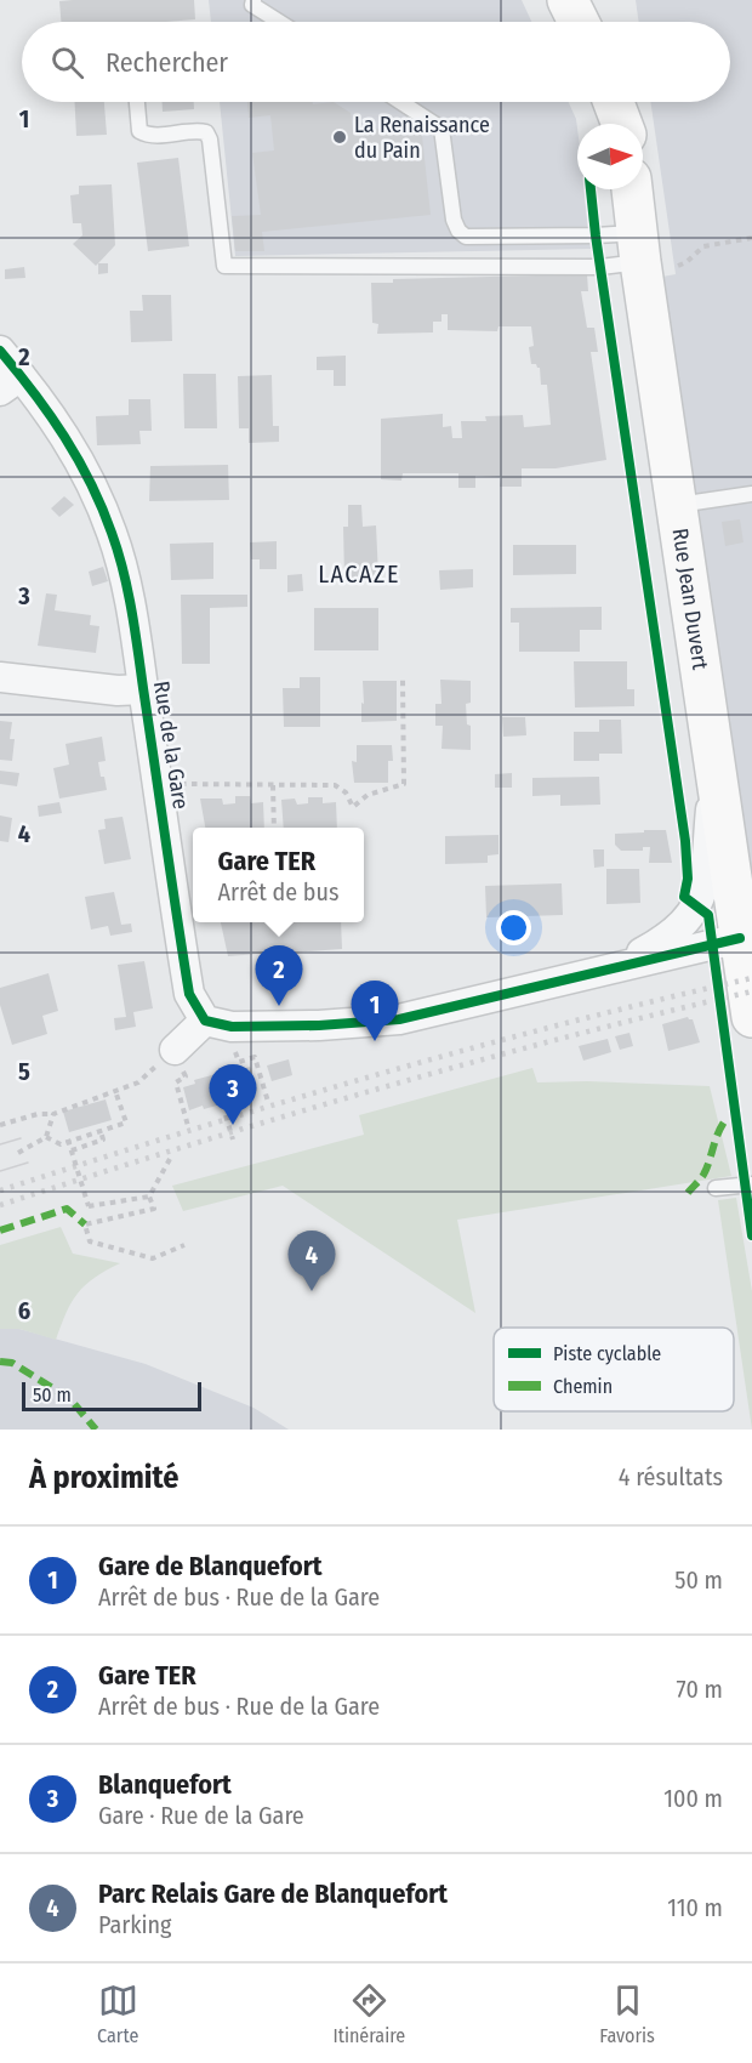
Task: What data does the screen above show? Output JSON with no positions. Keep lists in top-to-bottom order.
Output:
{
  "streets": {
    "street": ["Rue Jean Duvert", "Rue de la Gare"]
  },
  "districts": ["LACAZE"],
  "places": ["La Renaissance du Pain"],
  "legend": ["Piste cyclable", "Chemin"],
  "scale_bar": "50 m",
  "north": "right",
  "page": {
    "search": "Rechercher",
    "popup": ["Gare TER", "Arrêt de bus"],
    "pins": [
      "2",
      "1",
      "3",
      "4"
    ],
    "scale": "50 m",
    "heading": ["À proximité", "4 résultats"],
    "list": [
      {
        "mark": "1",
        "name": "Gare de Blanquefort",
        "note": "Arrêt de bus · Rue de la Gare",
        "value": "50 m"
      },
      {
        "mark": "2",
        "name": "Gare TER",
        "note": "Arrêt de bus · Rue de la Gare",
        "value": "70 m"
      },
      {
        "mark": "3",
        "name": "Blanquefort",
        "note": "Gare · Rue de la Gare",
        "value": "100 m"
      },
      {
        "mark": "4",
        "name": "Parc Relais Gare de Blanquefort",
        "note": "Parking",
        "value": "110 m"
      }
    ],
    "nav": ["Carte", "Itinéraire", "Favoris"]
  },
  "grid": {
    "rows": [
      "1",
      "2",
      "3",
      "4",
      "5",
      "6"
    ]
  }
}
